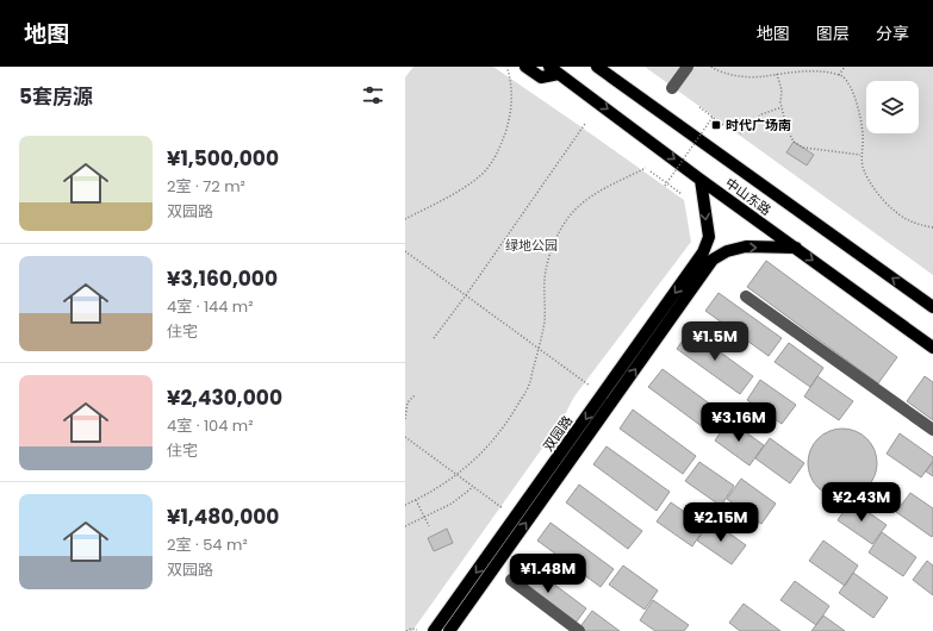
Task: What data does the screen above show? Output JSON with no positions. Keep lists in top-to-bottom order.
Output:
{
  "streets": {
    "main road": ["中山东路", "双园路"]
  },
  "parks": ["绿地公园"],
  "places": {
    "transit": ["时代广场南"]
  },
  "page": {
    "header": "地图",
    "nav": ["地图", "图层", "分享"],
    "heading": "5套房源",
    "list": [
      {
        "name": "¥1,500,000",
        "note": "2室 · 72 m² · 双园路"
      },
      {
        "name": "¥3,160,000",
        "note": "4室 · 144 m² · 住宅"
      },
      {
        "name": "¥2,430,000",
        "note": "4室 · 104 m² · 住宅"
      },
      {
        "name": "¥1,480,000",
        "note": "2室 · 54 m² · 双园路"
      }
    ],
    "price": [
      "¥1.5M",
      "¥3.16M",
      "¥2.43M",
      "¥2.15M",
      "¥1.48M"
    ]
  }
}
